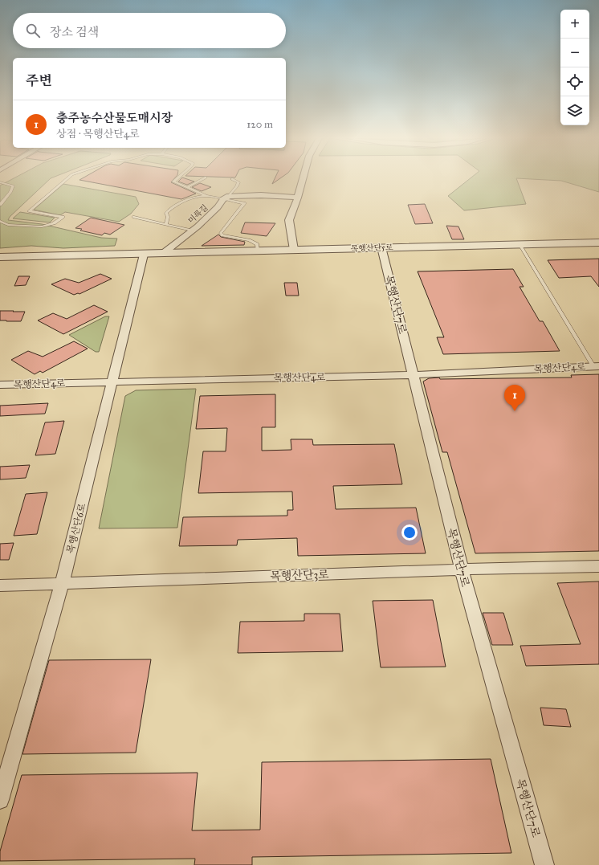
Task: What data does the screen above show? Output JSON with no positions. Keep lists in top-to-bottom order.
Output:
{
  "streets": {
    "street": [
      "미륵길",
      "목행산단5로",
      "목행산단7로",
      "목행산단4로",
      "목행산단6로",
      "목행산단3로"
    ]
  },
  "crossings": [
    ["미륵길", "목행산단5로"],
    ["목행산단5로", "목행산단7로"],
    ["목행산단5로", "목행산단6로"],
    ["목행산단7로", "목행산단4로"],
    ["목행산단7로", "목행산단3로"],
    ["목행산단4로", "목행산단6로"],
    ["목행산단6로", "목행산단3로"]
  ],
  "page": {
    "map_buttons": ["+", "−"],
    "search": "장소 검색",
    "heading": "주변",
    "list": [
      {
        "mark": "1",
        "name": "충주농수산물도매시장",
        "note": "상점 · 목행산단4로",
        "value": "120 m"
      }
    ],
    "pins": "1"
  }
}
